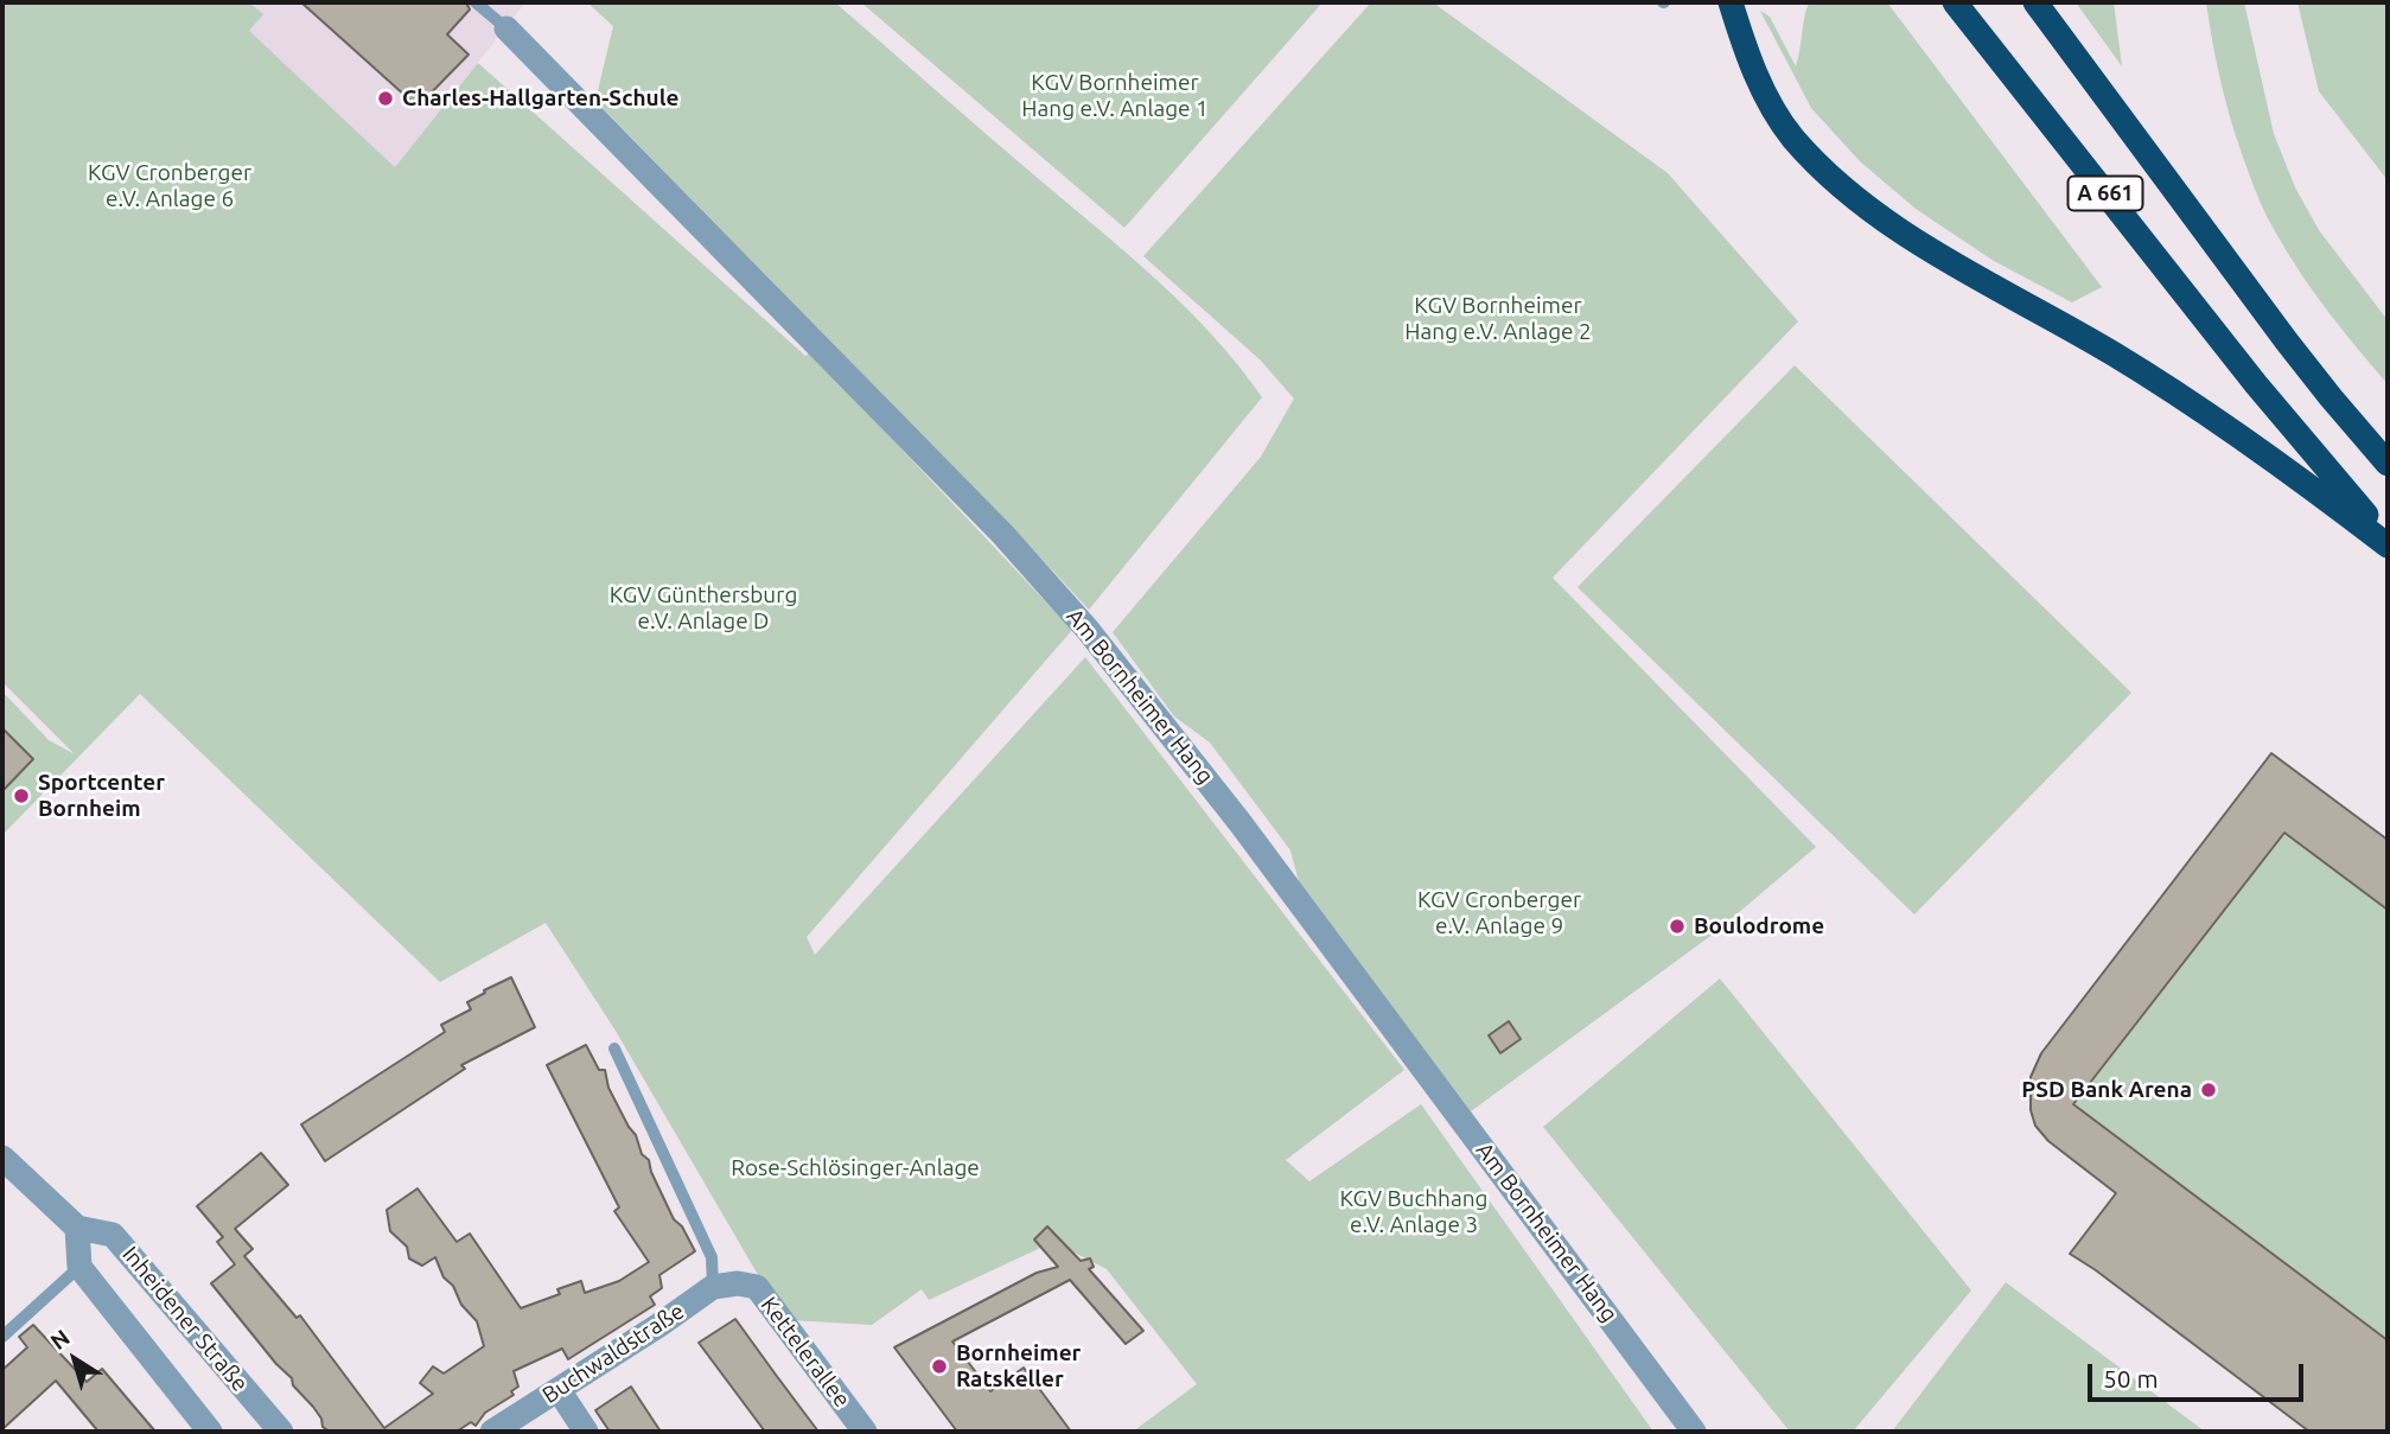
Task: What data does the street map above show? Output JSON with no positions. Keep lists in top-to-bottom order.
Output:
{
  "streets": {
    "highway": ["A 661"],
    "street": [
      "Am Bornheimer Hang",
      "Inheidener Straße",
      "Kettelerallee",
      "Buchwaldstraße"
    ]
  },
  "crossings": [
    ["Kettelerallee", "Buchwaldstraße"]
  ],
  "parks": [
    "KGV Bornheimer Hang e.V. Anlage 1",
    "KGV Cronberger e.V. Anlage 6",
    "KGV Bornheimer Hang e.V. Anlage 2",
    "KGV Günthersburg e.V. Anlage D",
    "KGV Cronberger e.V. Anlage 9",
    "Rose-Schlösinger-Anlage",
    "KGV Buchhang e.V. Anlage 3"
  ],
  "places": [
    "Charles-Hallgarten-Schule",
    "Sportcenter Bornheim",
    "Boulodrome",
    "PSD Bank Arena",
    "Bornheimer Ratskeller"
  ],
  "scale_bar": "50 m",
  "north": "top left"
}
